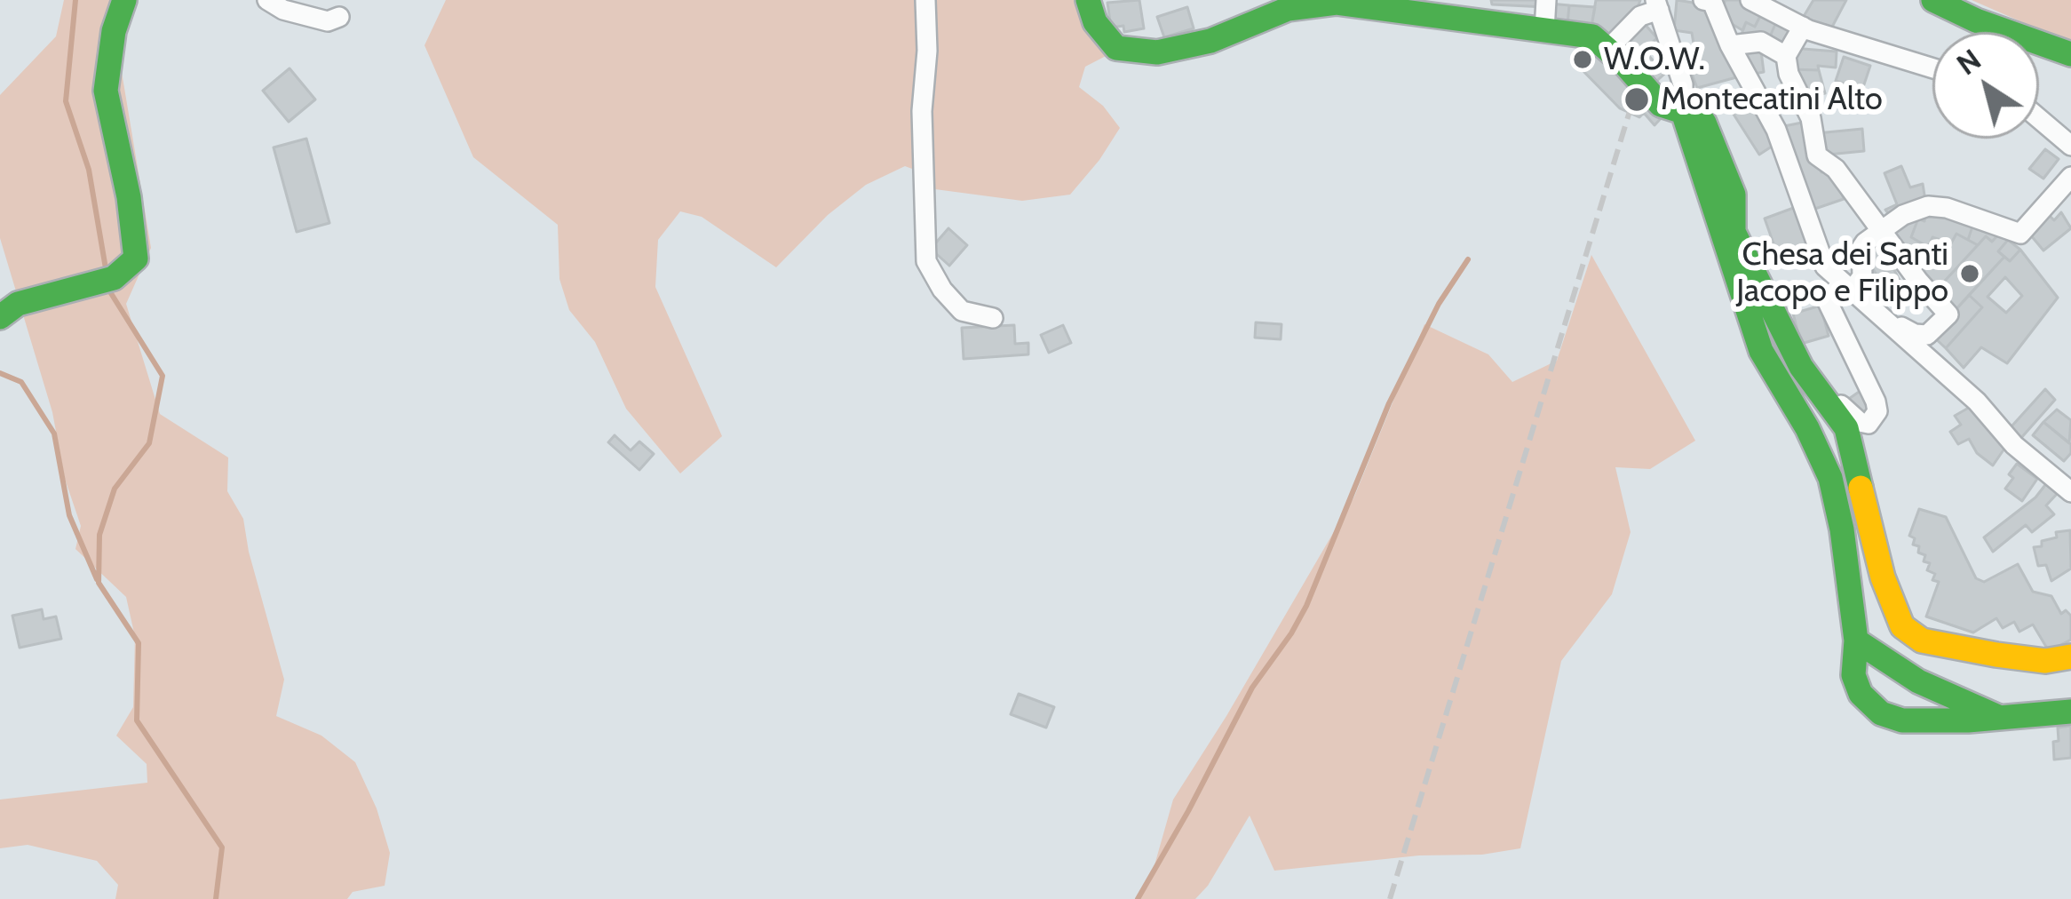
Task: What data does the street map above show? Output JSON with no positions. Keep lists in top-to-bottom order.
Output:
{
  "places": ["W.O.W.", "Montecatini Alto", "Chesa dei Santi Jacopo e Filippo"],
  "north": "top left"
}
